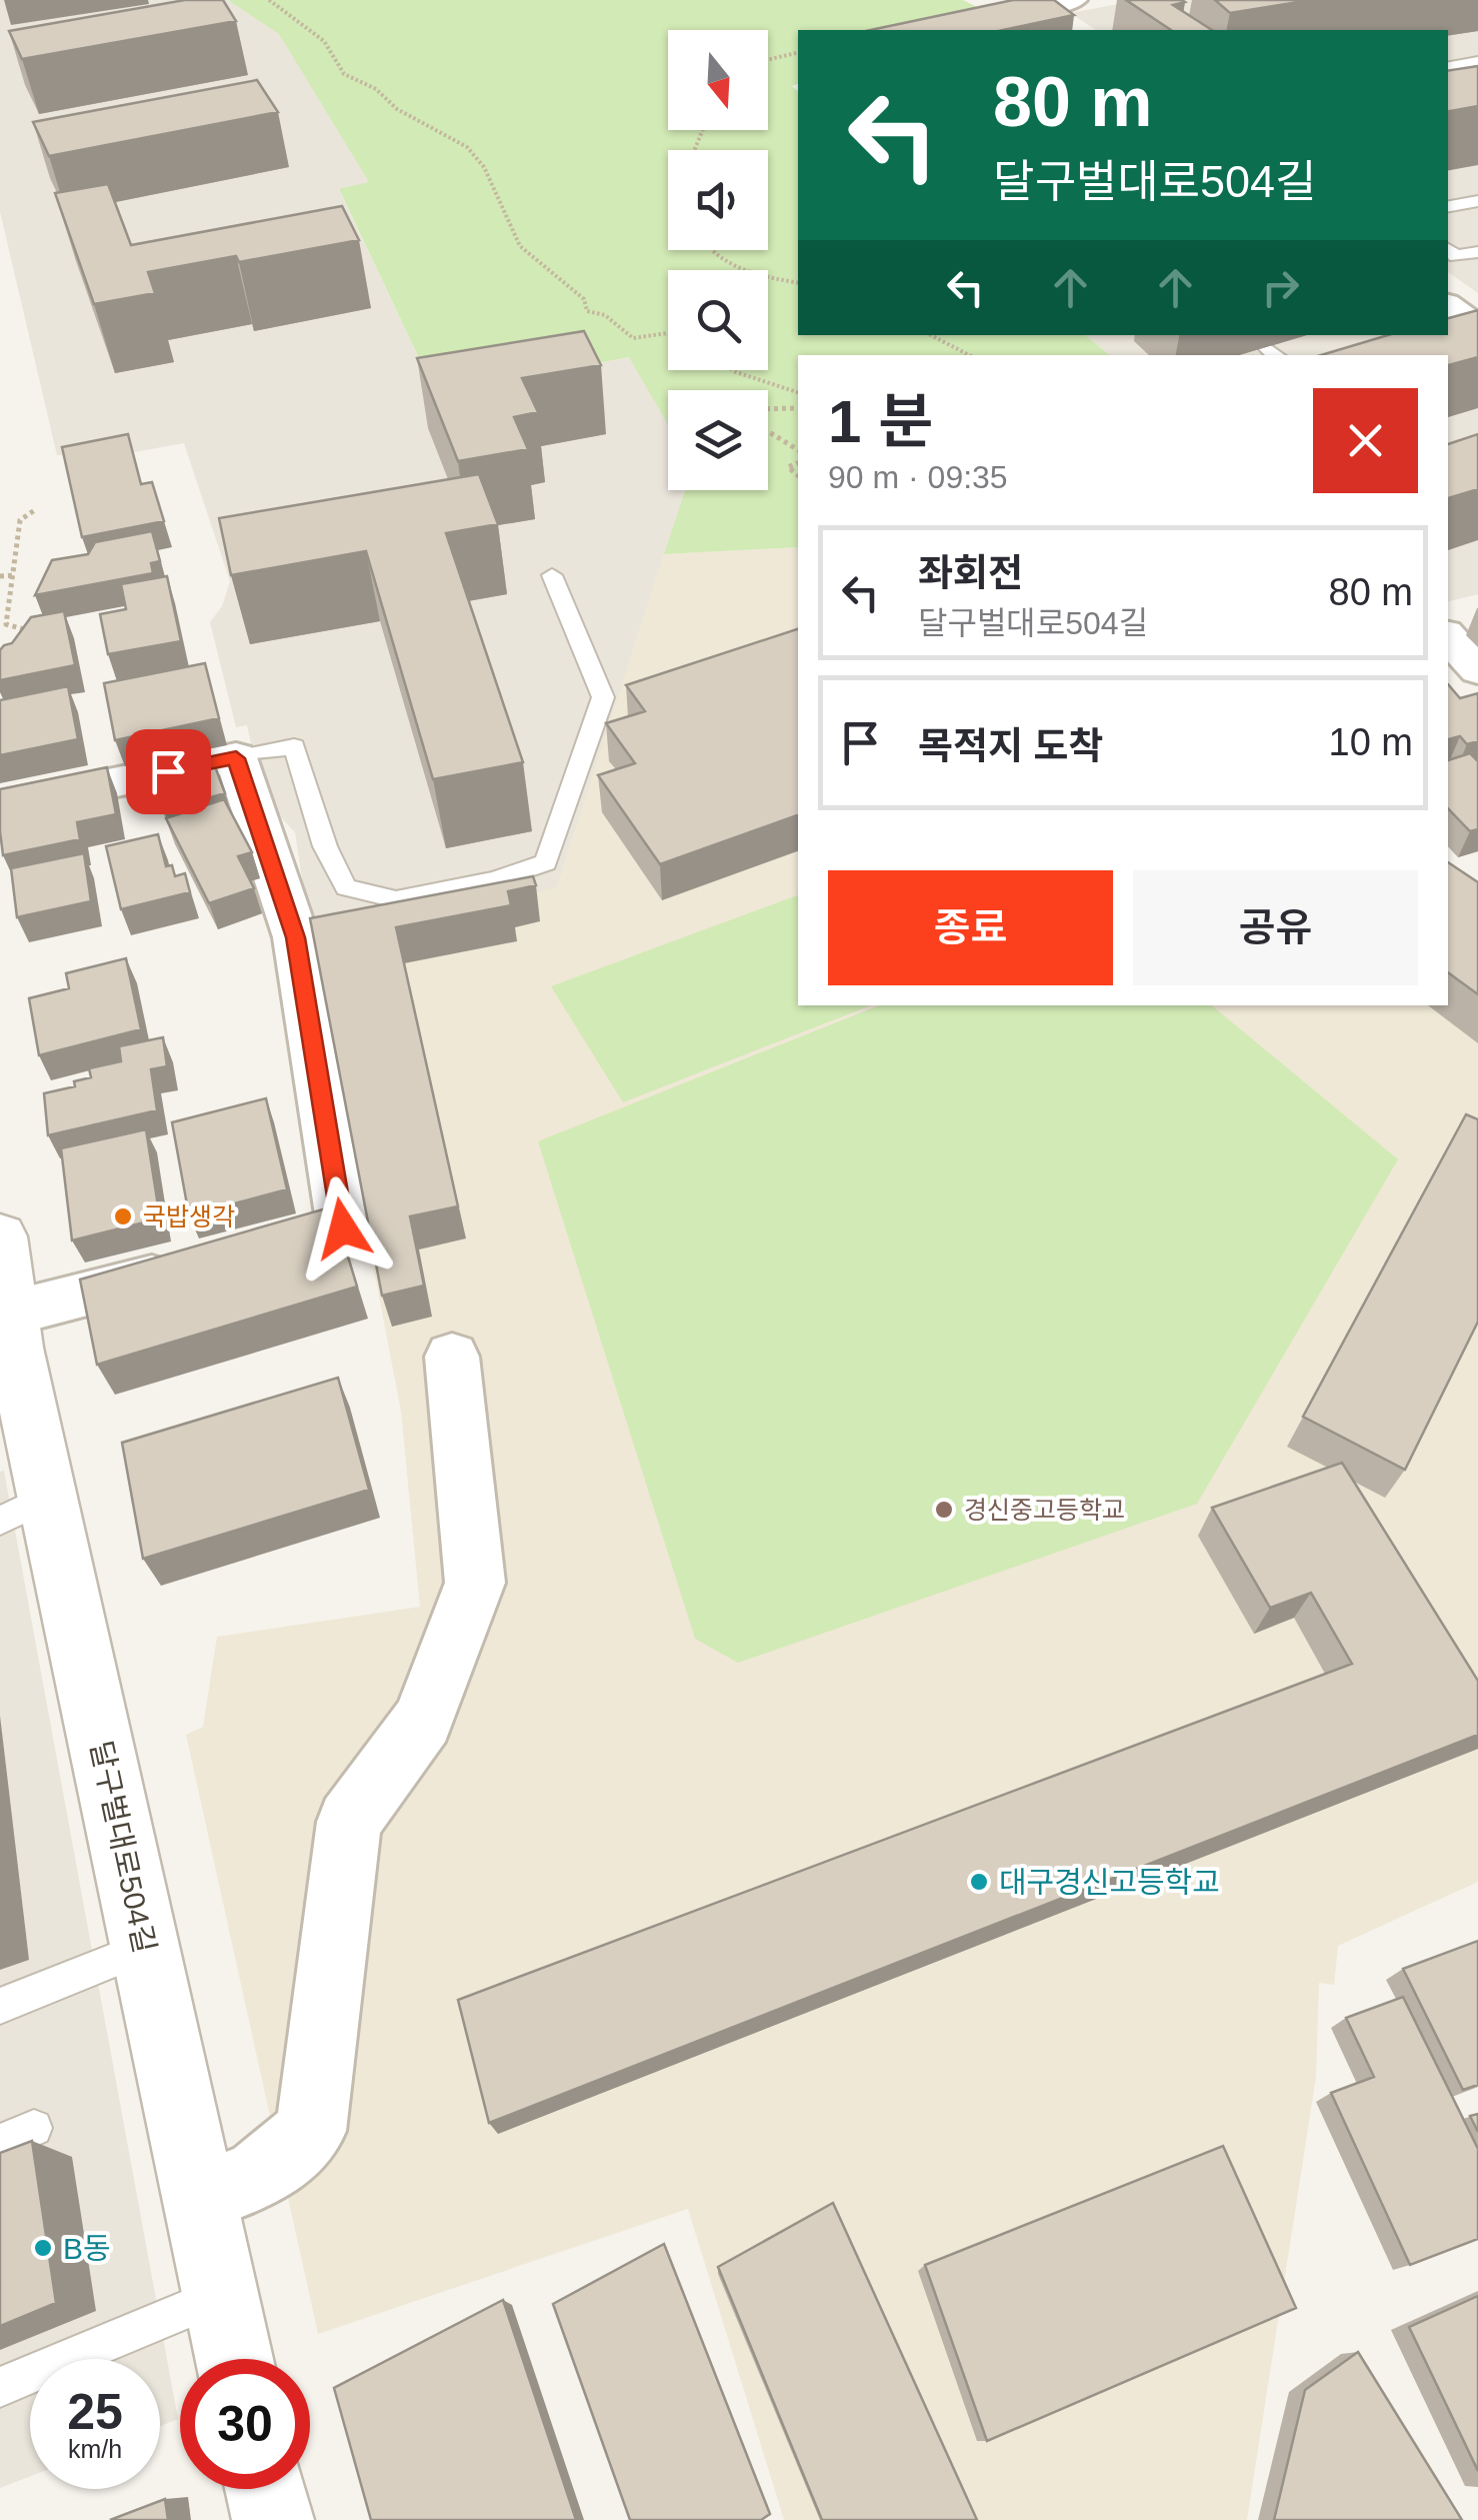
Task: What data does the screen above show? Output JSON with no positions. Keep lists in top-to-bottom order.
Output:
{
  "streets": {
    "street": ["달구벌대로504길"]
  },
  "places": [
    "국밥생각",
    "경신중고등학교",
    "대구경신고등학교",
    "B동"
  ],
  "north": "bottom",
  "page": {
    "turn": ["80 m", "달구벌대로504길"],
    "heading": ["1 분", "90 m · 09:35"],
    "list": [
      {
        "name": "좌회전",
        "note": "달구벌대로504길",
        "value": "80 m"
      },
      {
        "name": "목적지 도착",
        "value": "10 m"
      }
    ],
    "buttons": ["종료", "공유"],
    "speed": "25 km/h",
    "limit": "30"
  }
}
